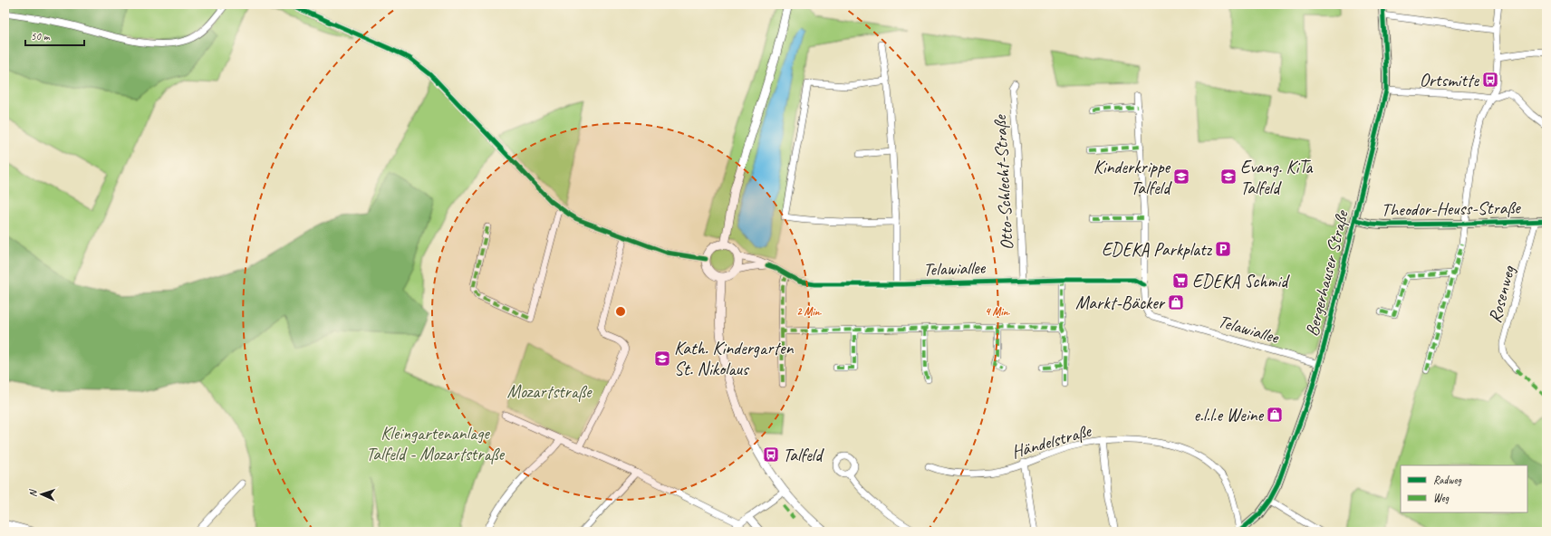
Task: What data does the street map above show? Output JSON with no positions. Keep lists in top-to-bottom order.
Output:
{
  "streets": {
    "street": [
      "Otto-Schlecht-Straße",
      "Theodor-Heuss-Straße",
      "Telawiallee",
      "Bergerhauser Straße",
      "Rosenweg",
      "Händelstraße"
    ]
  },
  "crossings": [
    ["Otto-Schlecht-Straße", "Telawiallee"],
    ["Theodor-Heuss-Straße", "Bergerhauser Straße"],
    ["Theodor-Heuss-Straße", "Rosenweg"],
    ["Telawiallee", "Bergerhauser Straße"],
    ["Bergerhauser Straße", "Händelstraße"]
  ],
  "parks": ["Mozartstraße", "Kleingartenanlage Talfeld - Mozartstraße"],
  "places": {
    "bus stop": ["Ortsmitte", "Talfeld"],
    "school or university": ["Kinderkrippe Talfeld", "Evang. KiTa Talfeld", "Kath. Kindergarten St. Nikolaus"],
    "parking": ["EDEKA Parkplatz"],
    "supermarket": ["EDEKA Schmid"],
    "shop": ["Markt-Bäcker", "e.l.l.e Weine"]
  },
  "legend": ["Radweg", "Weg"],
  "scale_bar": "50 m",
  "north": "left",
  "rings": ["2 Min.", "4 Min."]
}
